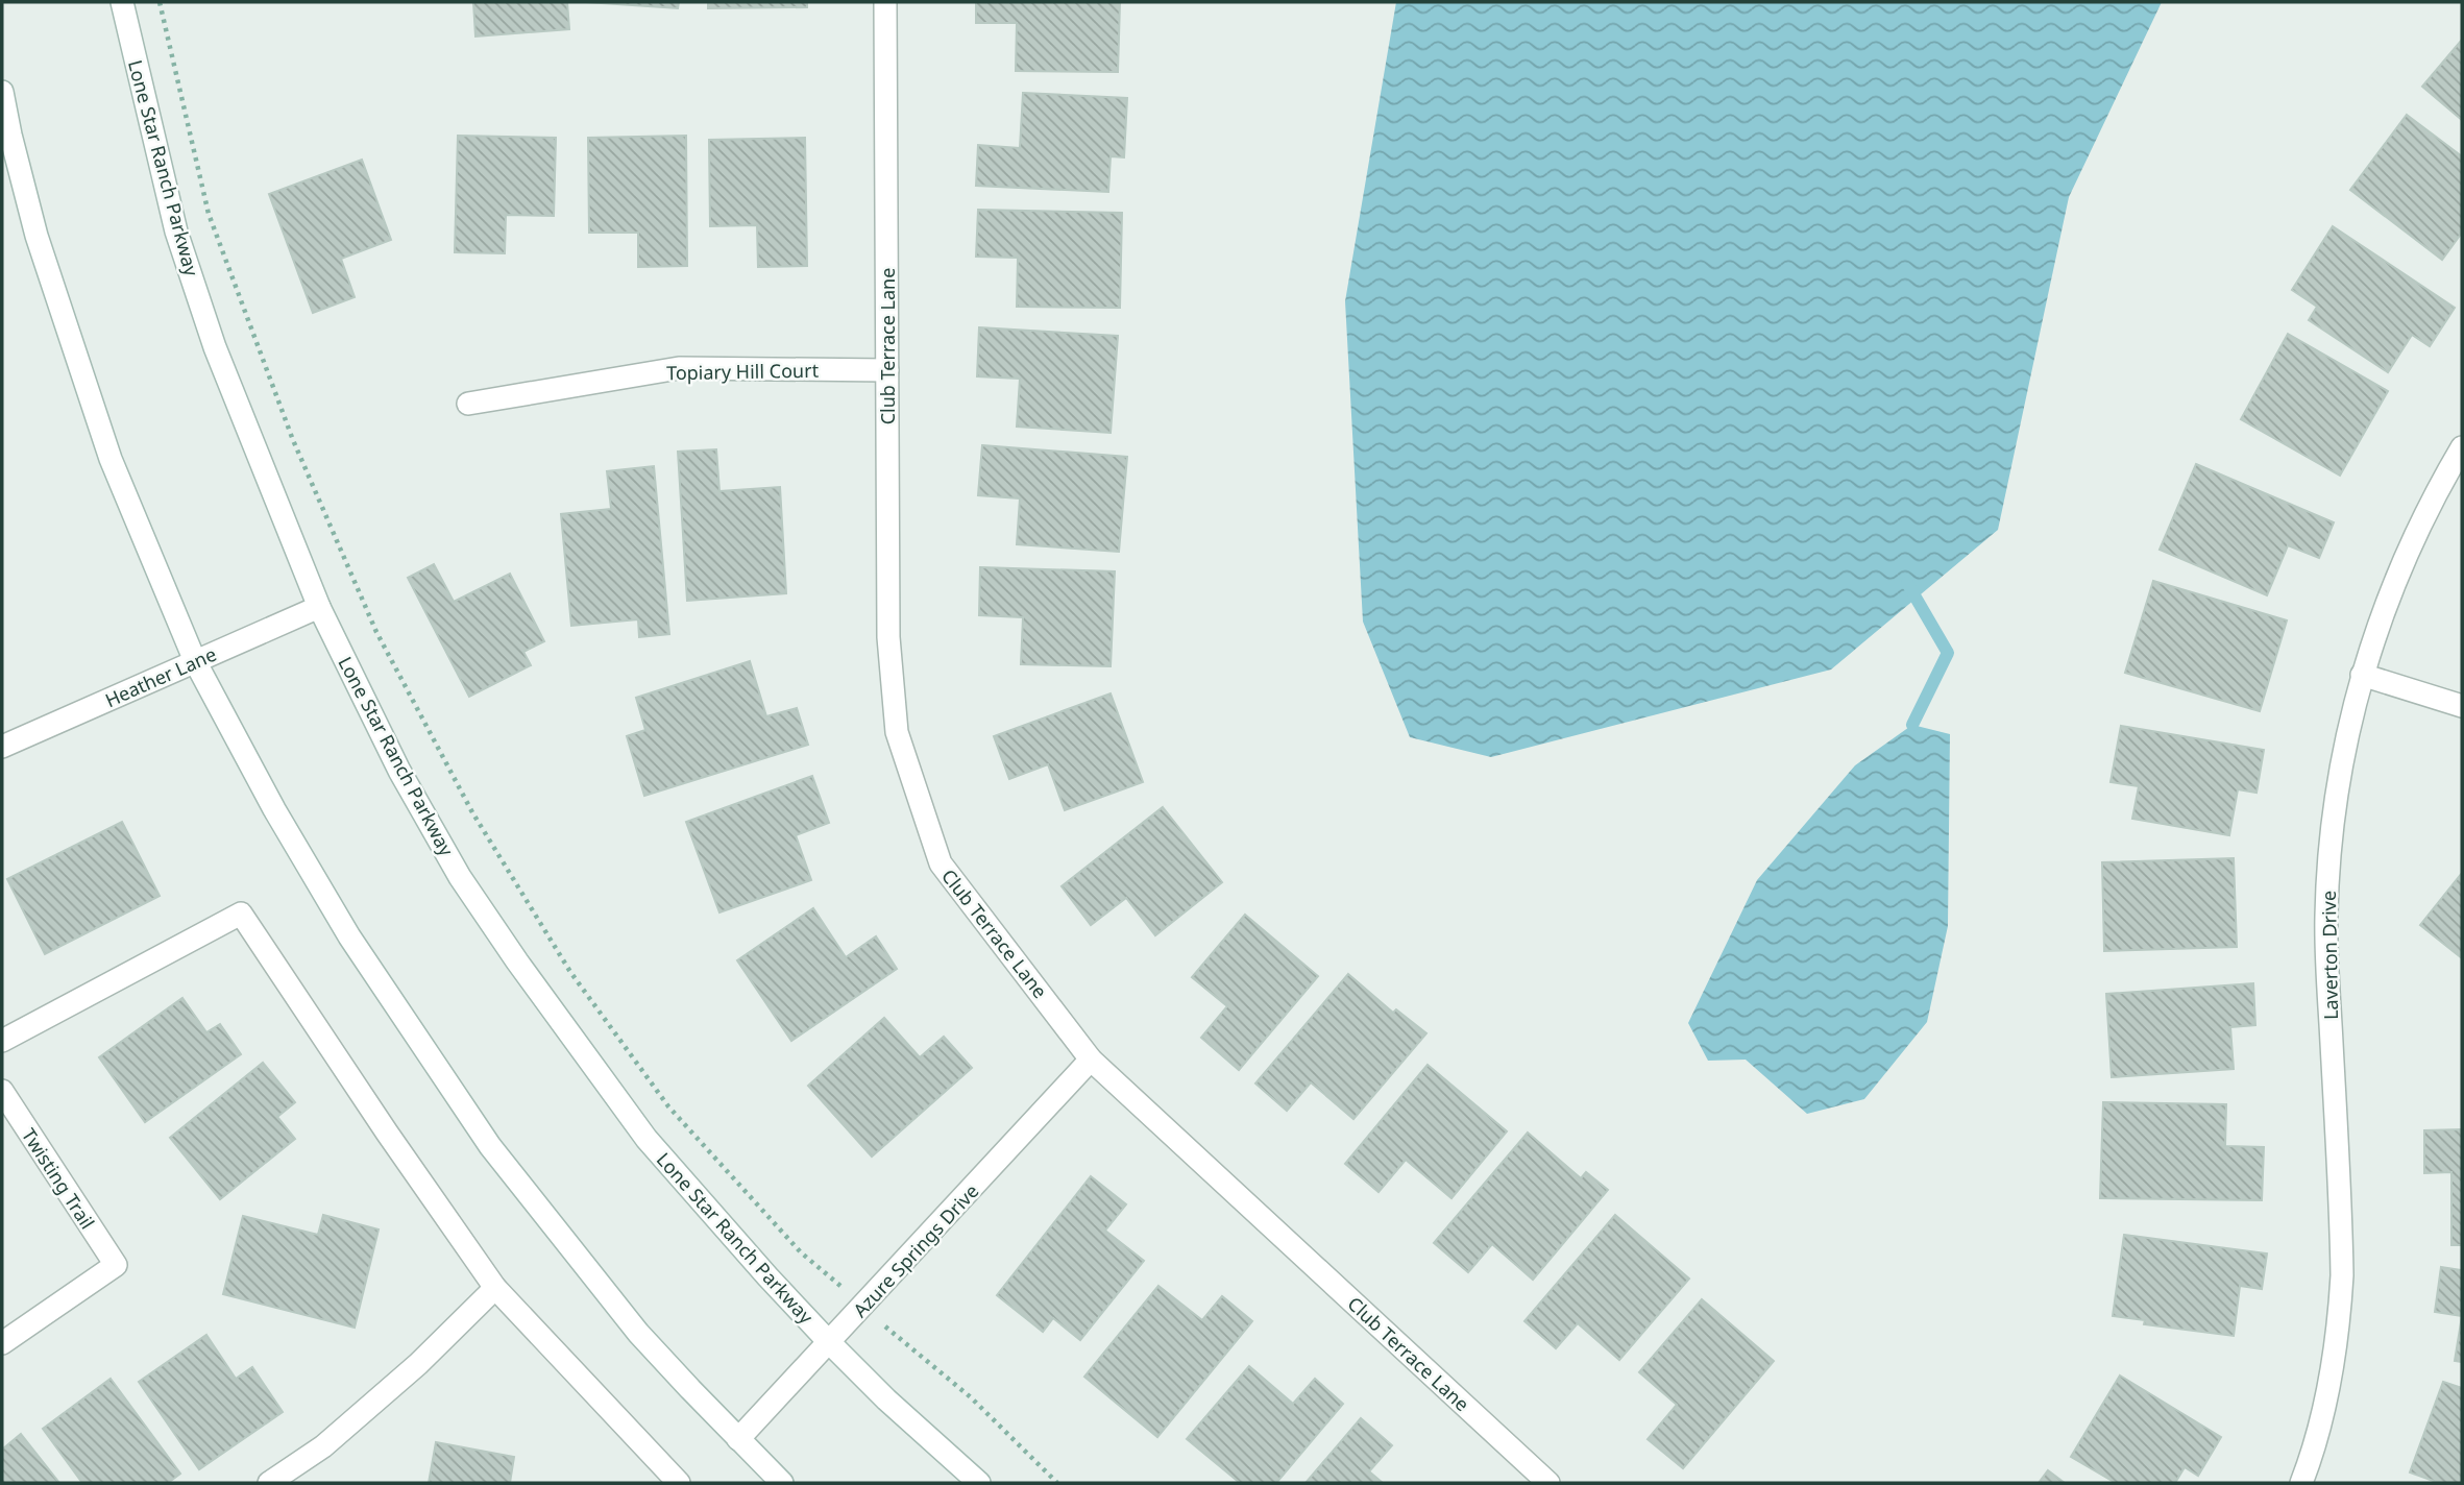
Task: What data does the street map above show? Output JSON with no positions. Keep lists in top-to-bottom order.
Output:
{
  "streets": {
    "street": [
      "Lone Star Ranch Parkway",
      "Club Terrace Lane",
      "Topiary Hill Court",
      "Heather Lane",
      "Laverton Drive",
      "Twisting Trail",
      "Azure Springs Drive"
    ]
  },
  "crossings": [
    ["Lone Star Ranch Parkway", "Heather Lane"],
    ["Lone Star Ranch Parkway", "Azure Springs Drive"],
    ["Club Terrace Lane", "Topiary Hill Court"],
    ["Club Terrace Lane", "Azure Springs Drive"]
  ]
}
